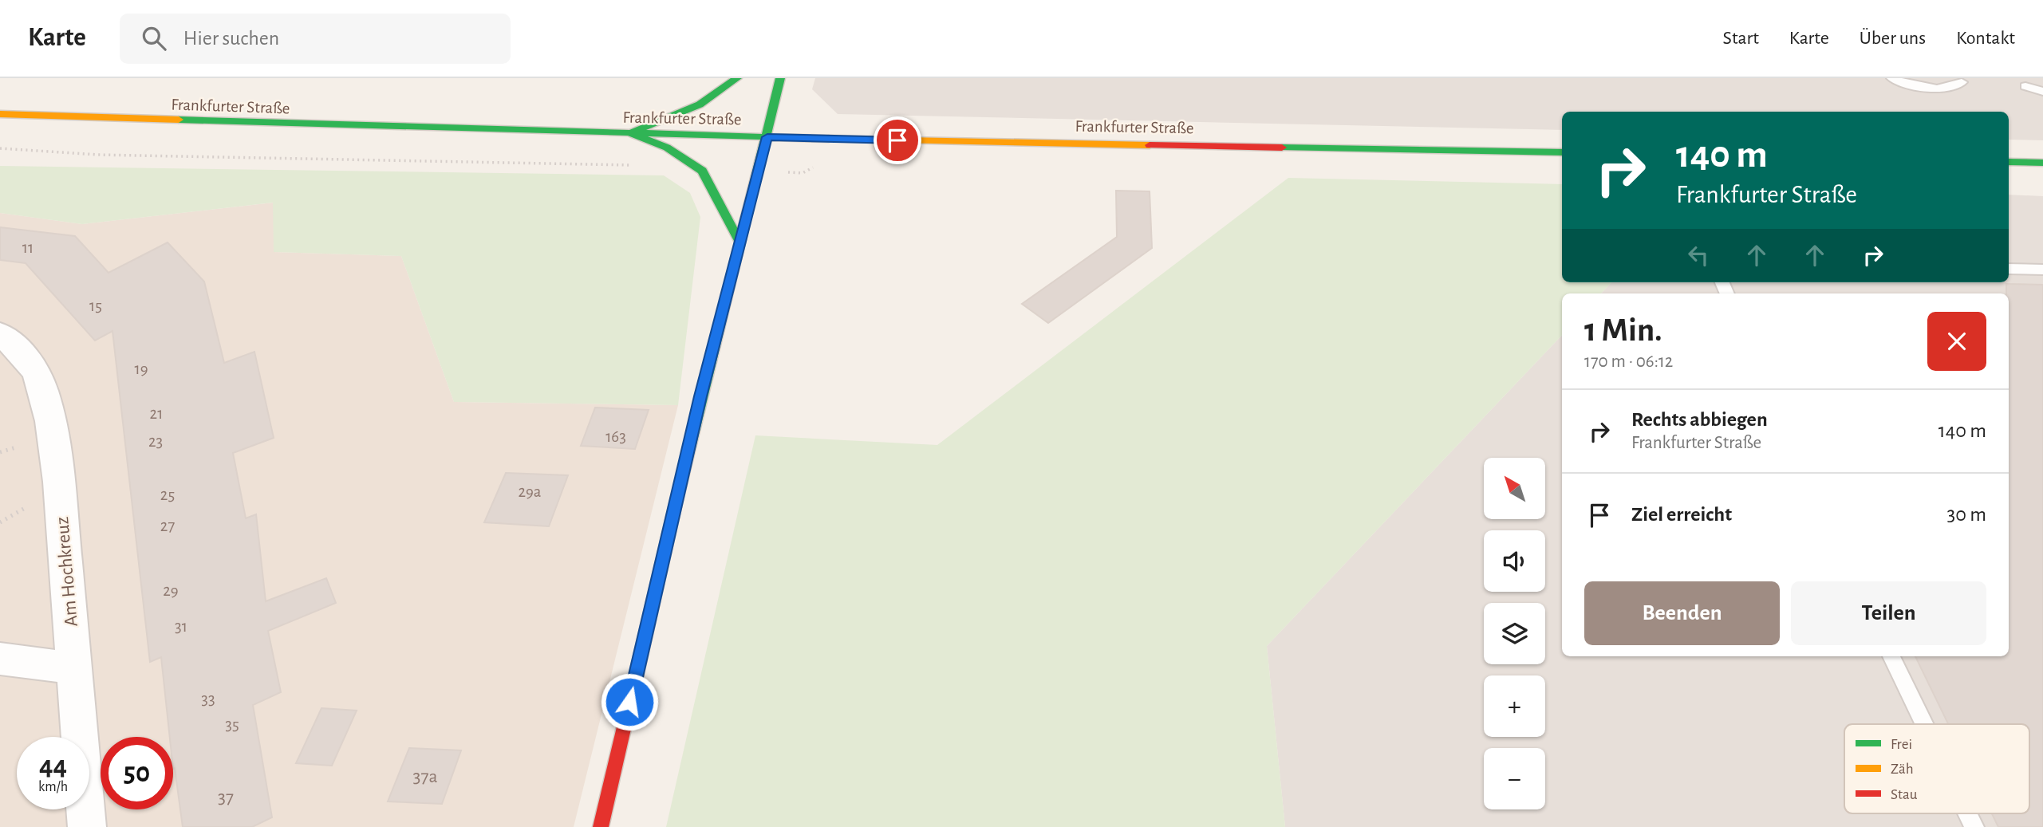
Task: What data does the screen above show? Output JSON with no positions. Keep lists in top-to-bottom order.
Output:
{
  "streets": {
    "main road": ["Frankfurter Straße"],
    "street": ["Am Hochkreuz"]
  },
  "house_numbers": [
    "11",
    "15",
    "19",
    "21",
    "163",
    "23",
    "29a",
    "25",
    "27",
    "29",
    "31",
    "33",
    "35",
    "37a",
    "37"
  ],
  "legend": ["Frei", "Zäh", "Stau"],
  "north": "top left",
  "page": {
    "header": "Karte",
    "search": "Hier suchen",
    "nav": [
      "Start",
      "Karte",
      "Über uns",
      "Kontakt"
    ],
    "turn": ["140 m", "Frankfurter Straße"],
    "heading": ["1 Min.", "170 m · 06:12"],
    "list": [
      {
        "name": "Rechts abbiegen",
        "note": "Frankfurter Straße",
        "value": "140 m"
      },
      {
        "name": "Ziel erreicht",
        "value": "30 m"
      }
    ],
    "map_buttons": ["+", "−"],
    "buttons": ["Beenden", "Teilen"],
    "speed": "44 km/h",
    "limit": "50"
  }
}
